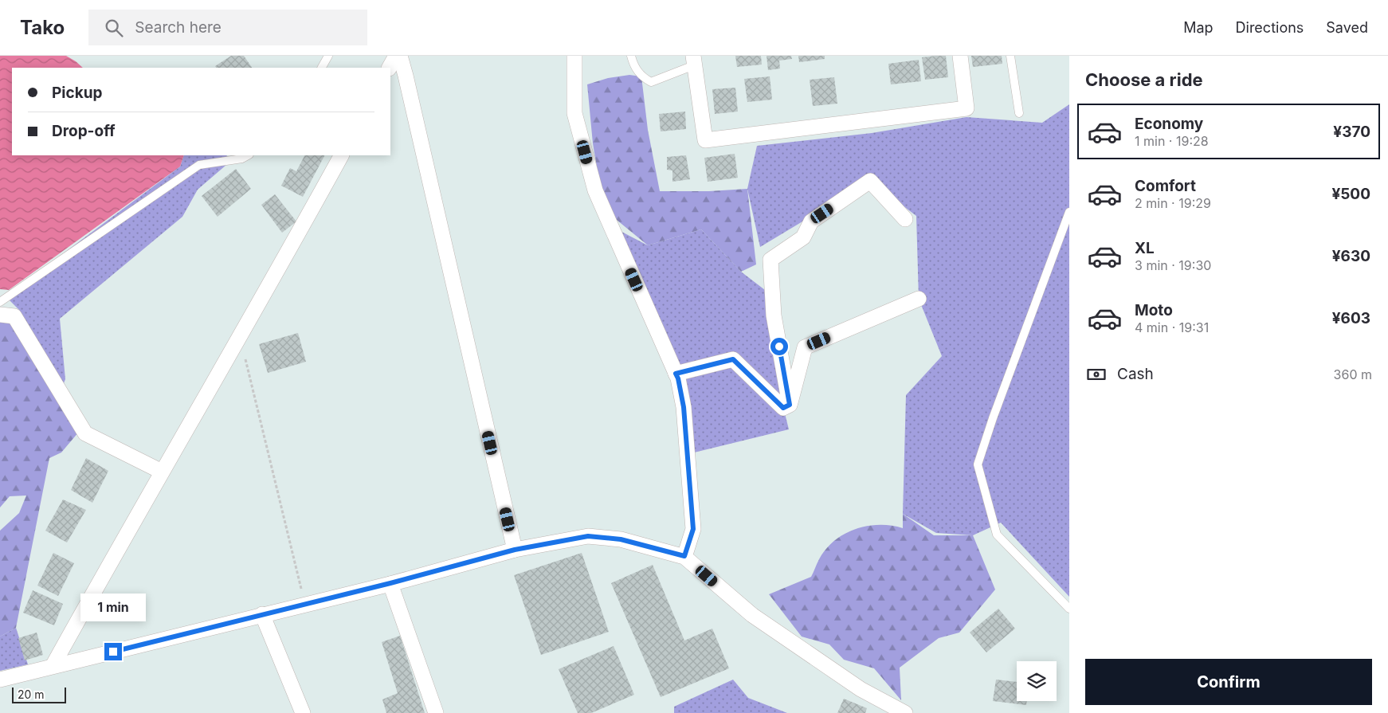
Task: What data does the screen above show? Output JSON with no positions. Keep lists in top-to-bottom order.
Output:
{
  "scale_bar": "20 m",
  "page": {
    "header": "Tako",
    "search": "Search here",
    "nav": ["Map", "Directions", "Saved"],
    "heading": "Choose a ride",
    "banner": ["Pickup", "Drop-off"],
    "list": [
      {
        "name": "Economy",
        "note": "1 min · 19:28",
        "value": "¥370"
      },
      {
        "name": "Comfort",
        "note": "2 min · 19:29",
        "value": "¥500"
      },
      {
        "name": "XL",
        "note": "3 min · 19:30",
        "value": "¥630"
      },
      {
        "name": "Moto",
        "note": "4 min · 19:31",
        "value": "¥603"
      }
    ],
    "pay": ["Cash", "360 m"],
    "bubble": "1 min",
    "buttons": "Confirm",
    "scale": "20 m"
  }
}
